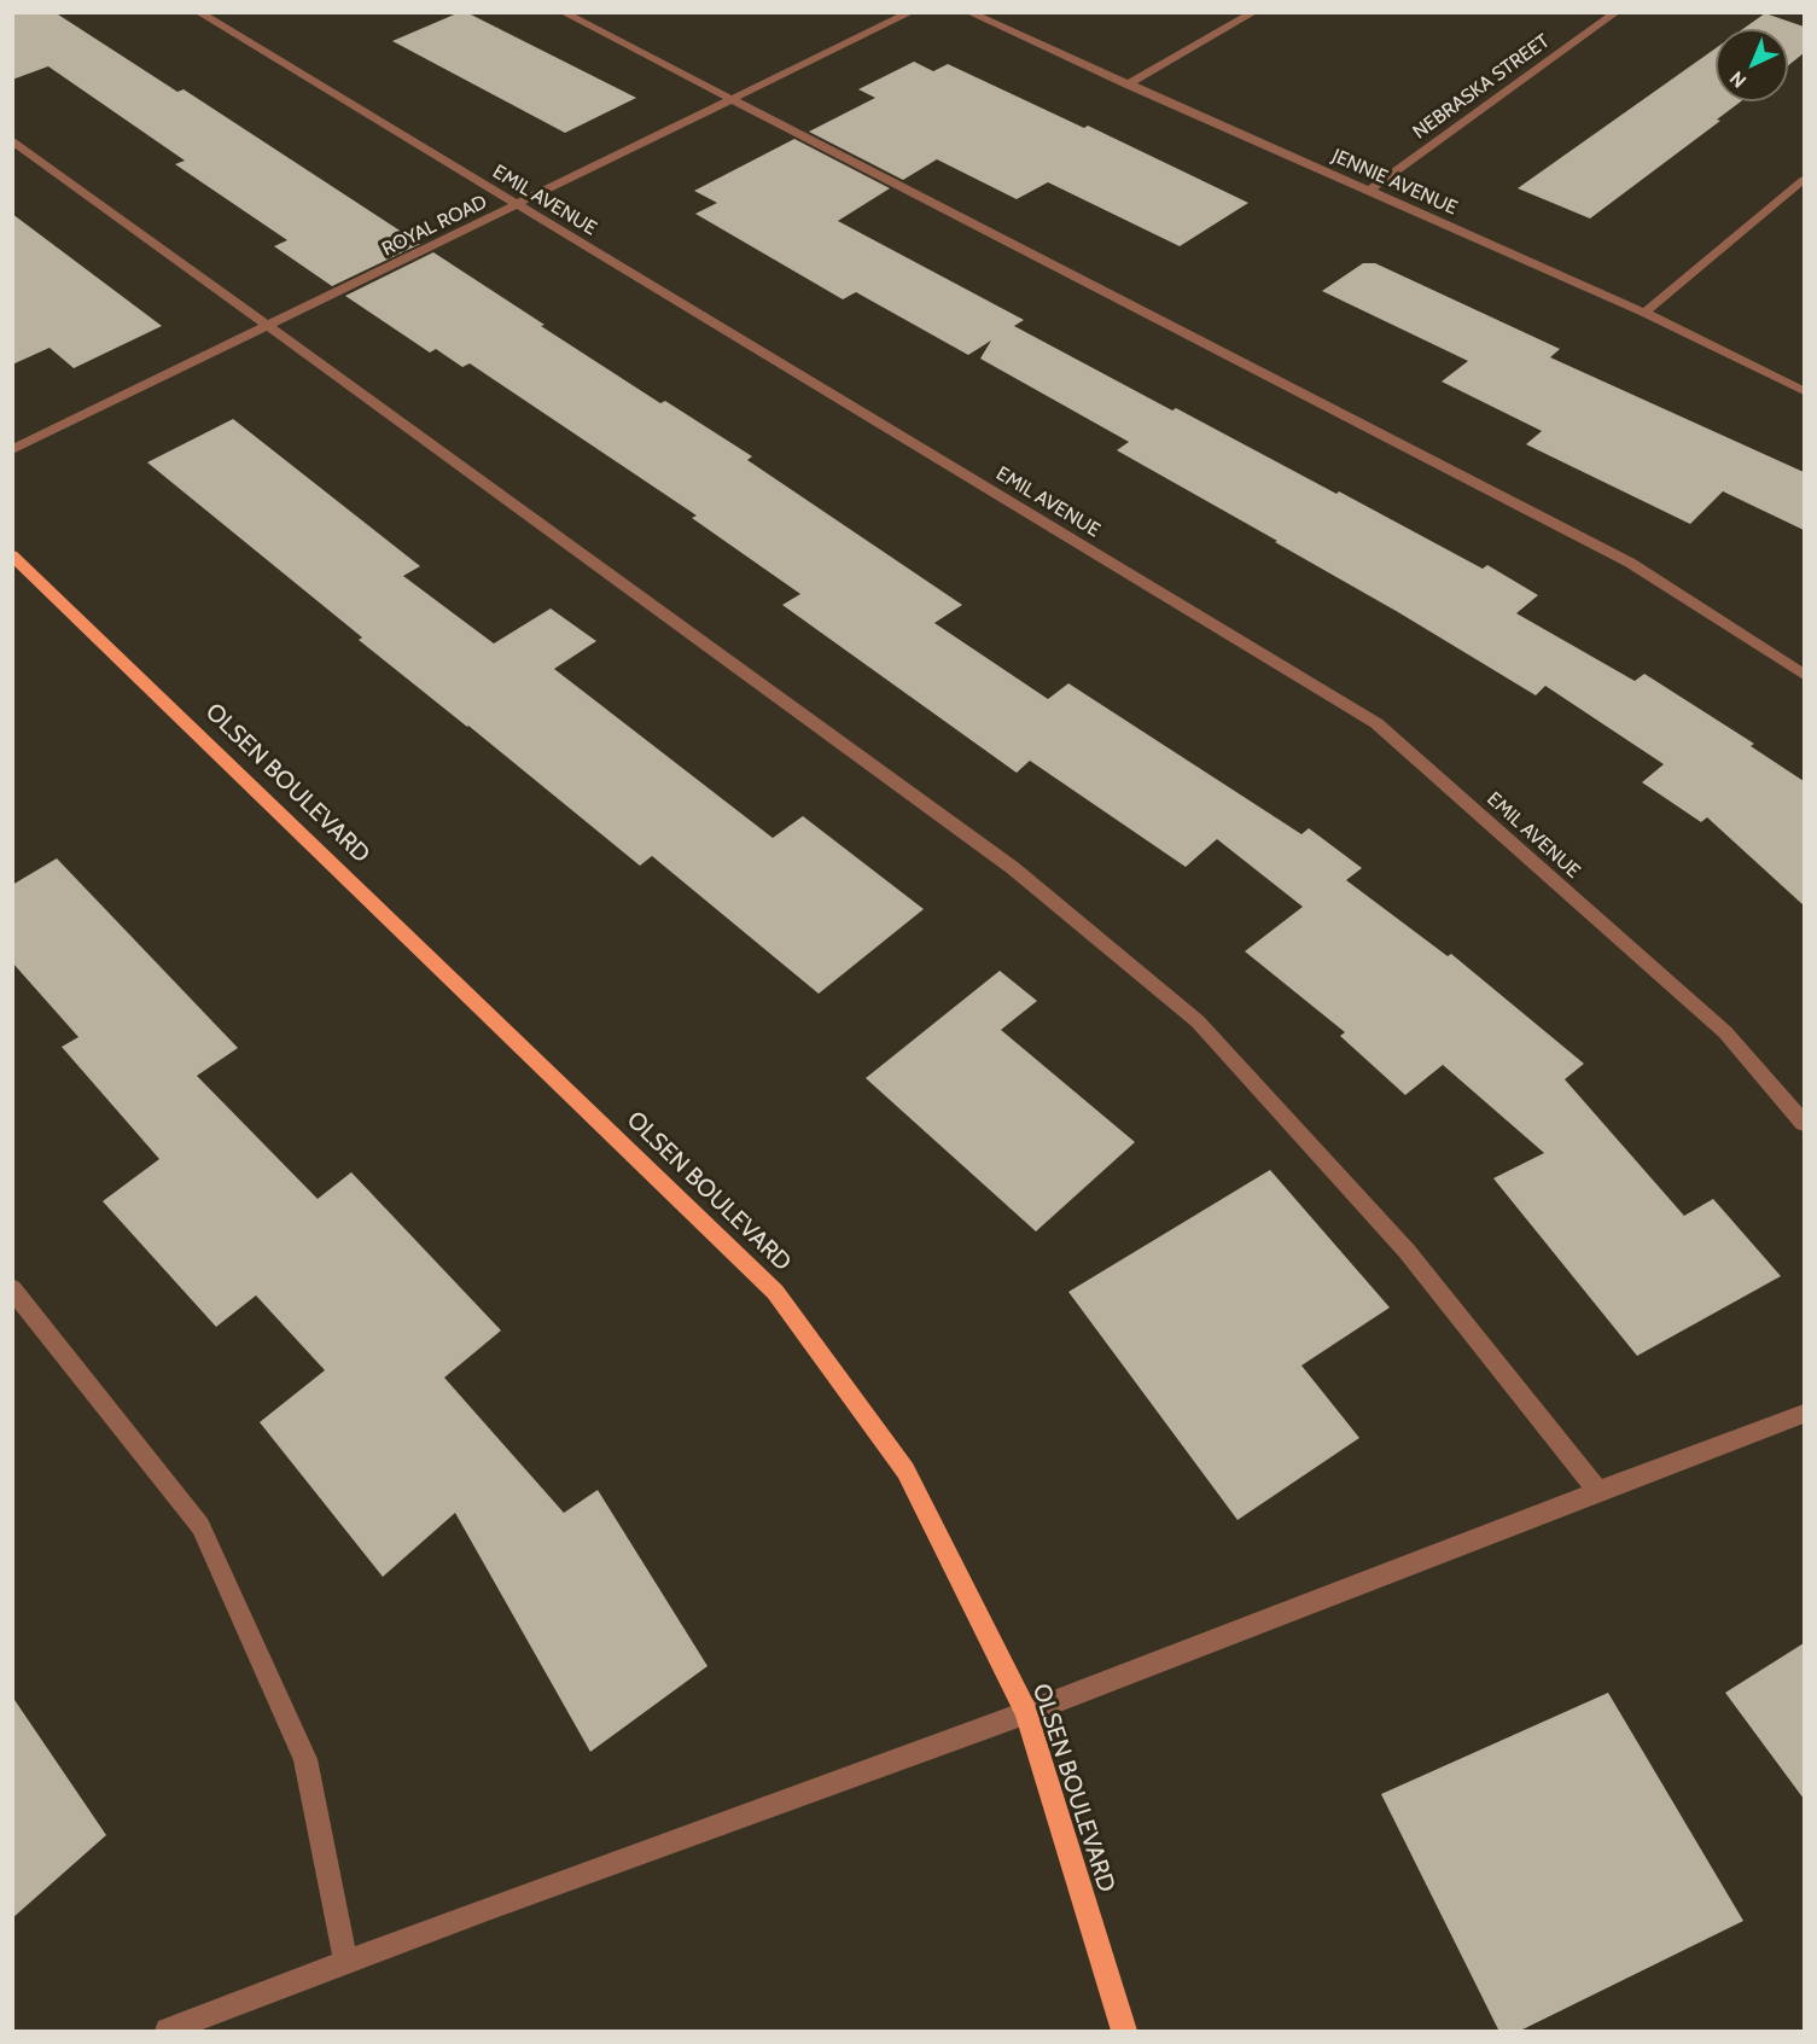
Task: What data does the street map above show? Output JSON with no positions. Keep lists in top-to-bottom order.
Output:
{
  "streets": {
    "main road": ["OLSEN BOULEVARD"],
    "street": [
      "NEBRASKA STREET",
      "JENNIE AVENUE",
      "EMIL AVENUE",
      "ROYAL ROAD"
    ]
  },
  "crossings": [
    ["NEBRASKA STREET", "JENNIE AVENUE"],
    ["EMIL AVENUE", "ROYAL ROAD"]
  ],
  "north": "bottom left"
}
